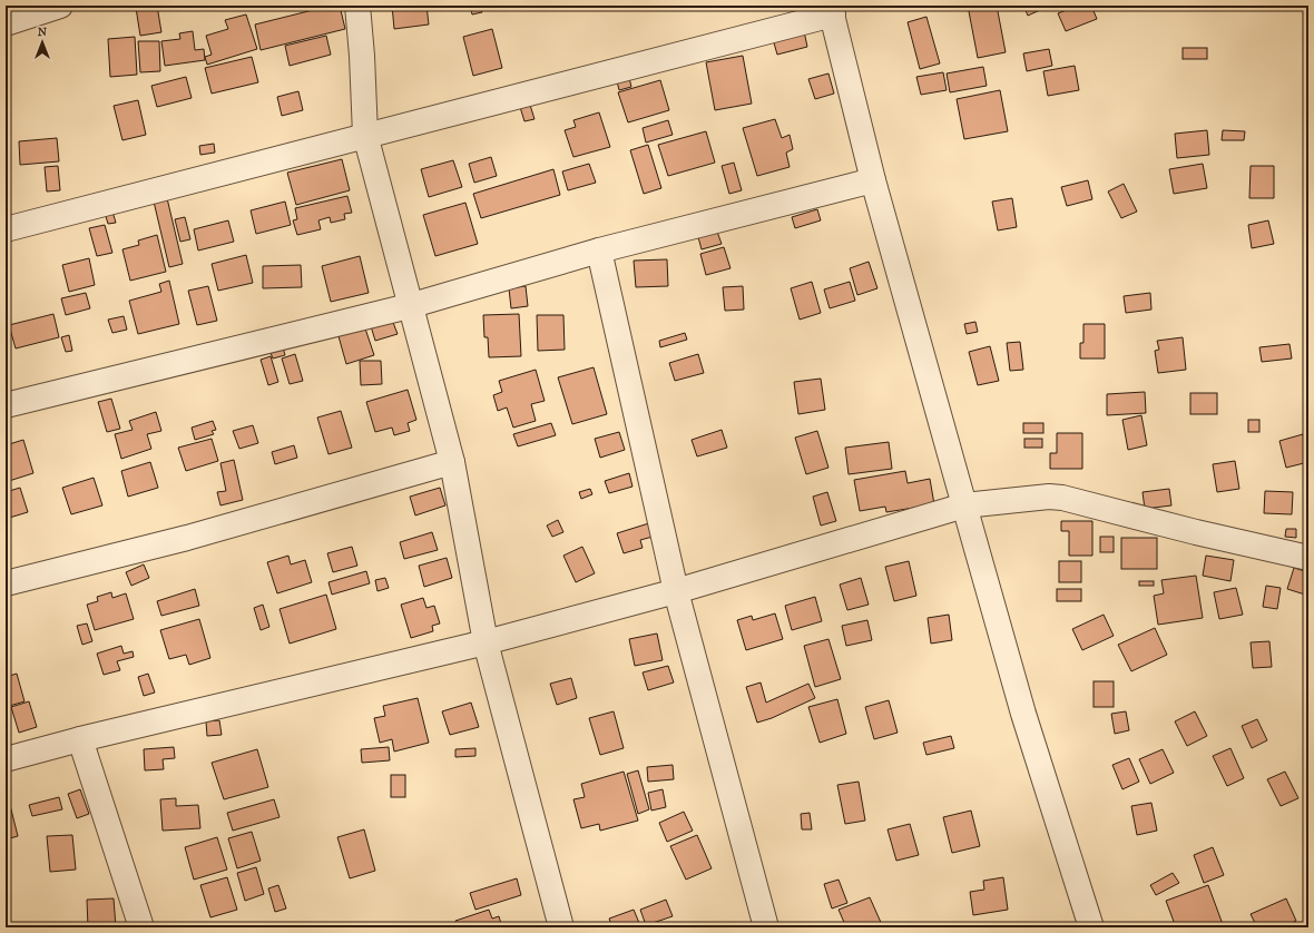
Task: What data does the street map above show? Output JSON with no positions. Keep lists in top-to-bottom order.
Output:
{
  "north": "top"
}
